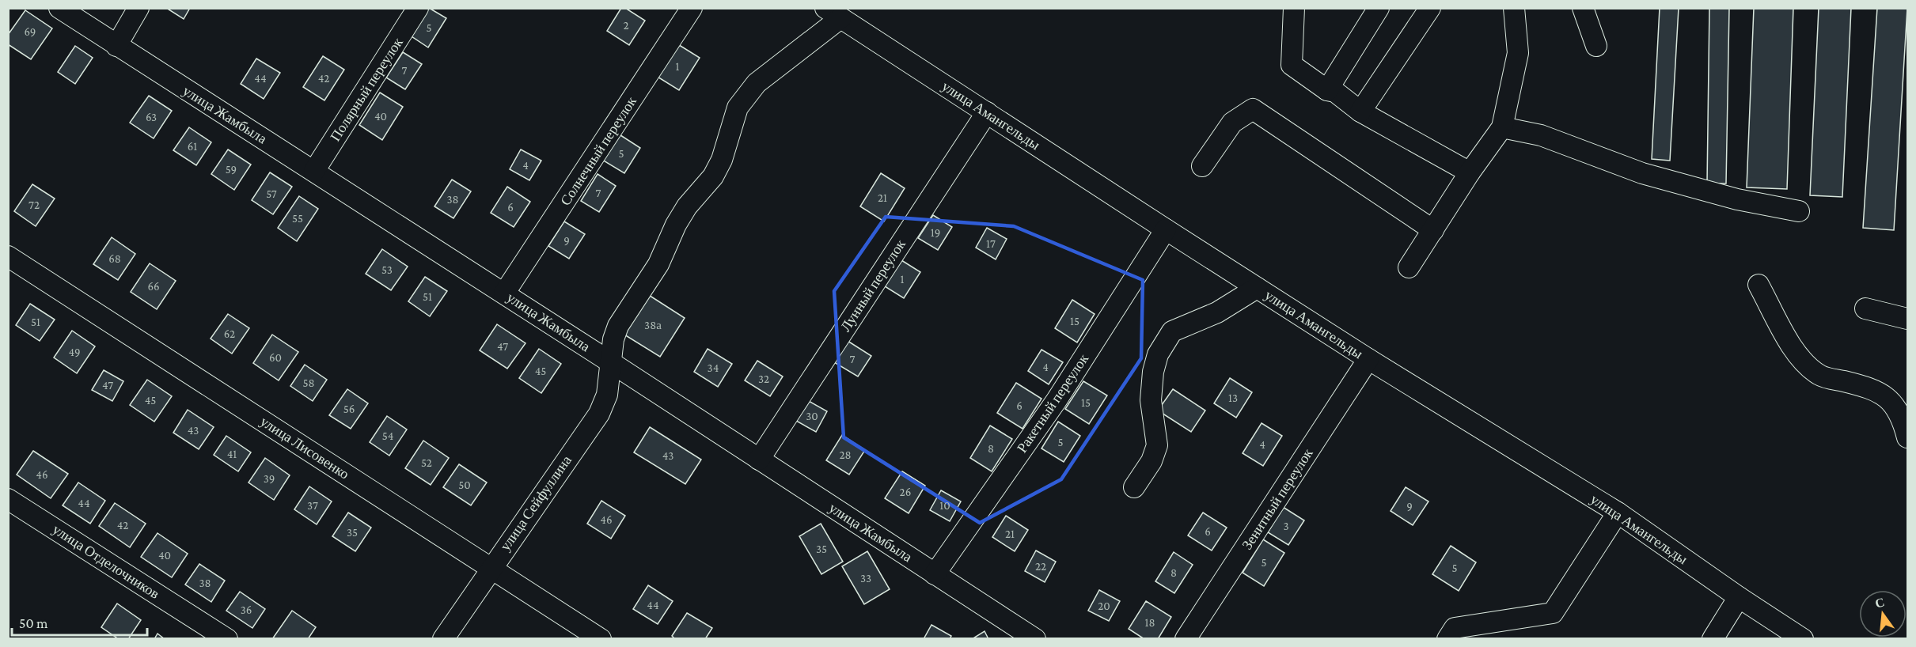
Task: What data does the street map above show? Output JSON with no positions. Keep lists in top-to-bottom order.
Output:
{
  "streets": {
    "street": [
      "Полярный переулок",
      "улица Жамбыла",
      "улица Амангельды",
      "Солнечный переулок",
      "Лунный переулок",
      "Ракетный переулок",
      "улица Лисовенко",
      "Зенитный переулок",
      "улица Сейфуллина",
      "улица Отделочников"
    ]
  },
  "crossings": [
    ["Полярный переулок", "улица Жамбыла"],
    ["улица Жамбыла", "Солнечный переулок"],
    ["улица Жамбыла", "Лунный переулок"],
    ["улица Жамбыла", "Ракетный переулок"],
    ["улица Жамбыла", "улица Сейфуллина"],
    ["улица Амангельды", "Лунный переулок"],
    ["улица Амангельды", "Ракетный переулок"],
    ["улица Амангельды", "Зенитный переулок"],
    ["улица Амангельды", "улица Сейфуллина"],
    ["улица Лисовенко", "улица Сейфуллина"]
  ],
  "house_numbers": [
    "2",
    "5",
    "69",
    "1",
    "7",
    "44",
    "42",
    "40",
    "63",
    "61",
    "5",
    "4",
    "59",
    "7",
    "57",
    "21",
    "38",
    "72",
    "6",
    "55",
    "19",
    "9",
    "17",
    "68",
    "53",
    "1",
    "66",
    "51",
    "15",
    "51",
    "38а",
    "62",
    "47",
    "49",
    "60",
    "7",
    "4",
    "34",
    "45",
    "32",
    "58",
    "47",
    "13",
    "45",
    "15",
    "6",
    "56",
    "30",
    "43",
    "54",
    "5",
    "4",
    "8",
    "41",
    "28",
    "43",
    "52",
    "46",
    "39",
    "50",
    "26",
    "44",
    "37",
    "10",
    "9",
    "46",
    "42",
    "3",
    "6",
    "35",
    "21",
    "35",
    "40",
    "5",
    "22",
    "5",
    "8",
    "33",
    "38",
    "44",
    "20",
    "36",
    "18"
  ],
  "scale_bar": "50 m",
  "north": "top"
}
